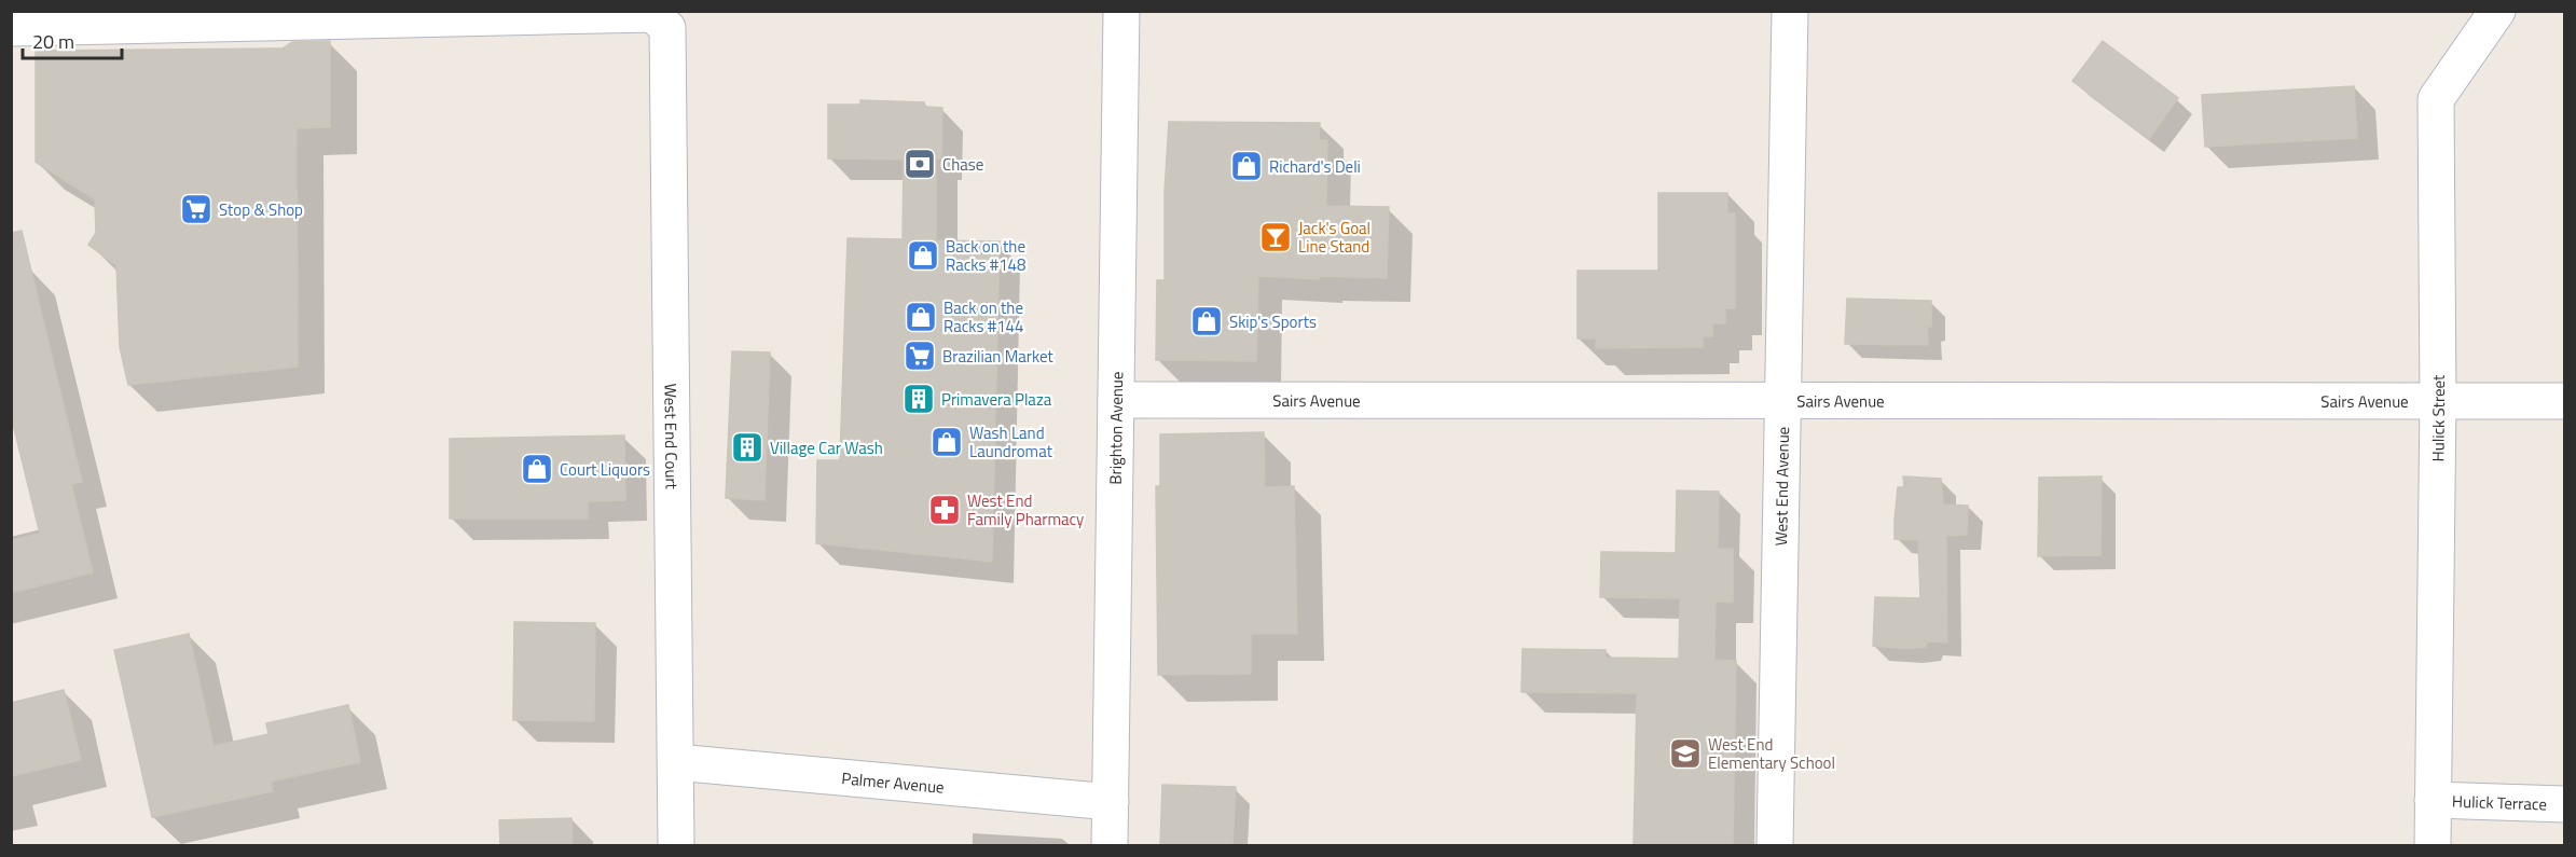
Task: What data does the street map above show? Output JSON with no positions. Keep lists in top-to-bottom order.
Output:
{
  "streets": {
    "street": [
      "Sairs Avenue",
      "Hulick Street",
      "Brighton Avenue",
      "West End Court",
      "West End Avenue",
      "Palmer Avenue",
      "Hulick Terrace"
    ]
  },
  "crossings": [
    ["Sairs Avenue", "Hulick Street"],
    ["Sairs Avenue", "Brighton Avenue"],
    ["Sairs Avenue", "West End Avenue"],
    ["Hulick Street", "Hulick Terrace"],
    ["Brighton Avenue", "Palmer Avenue"],
    ["West End Court", "Palmer Avenue"]
  ],
  "places": {
    "bank": ["Chase"],
    "shop": [
      "Richard's Deli",
      "Back on the Racks #148",
      "Back on the Racks #144",
      "Skip's Sports",
      "Wash Land Laundromat",
      "Court Liquors"
    ],
    "supermarket": ["Stop & Shop", "Brazilian Market"],
    "bar": ["Jack's Goal Line Stand"],
    "building": ["Primavera Plaza", "Village Car Wash"],
    "pharmacy": ["West End Family Pharmacy"],
    "school or university": ["West End Elementary School"]
  },
  "scale_bar": "20 m"
}
